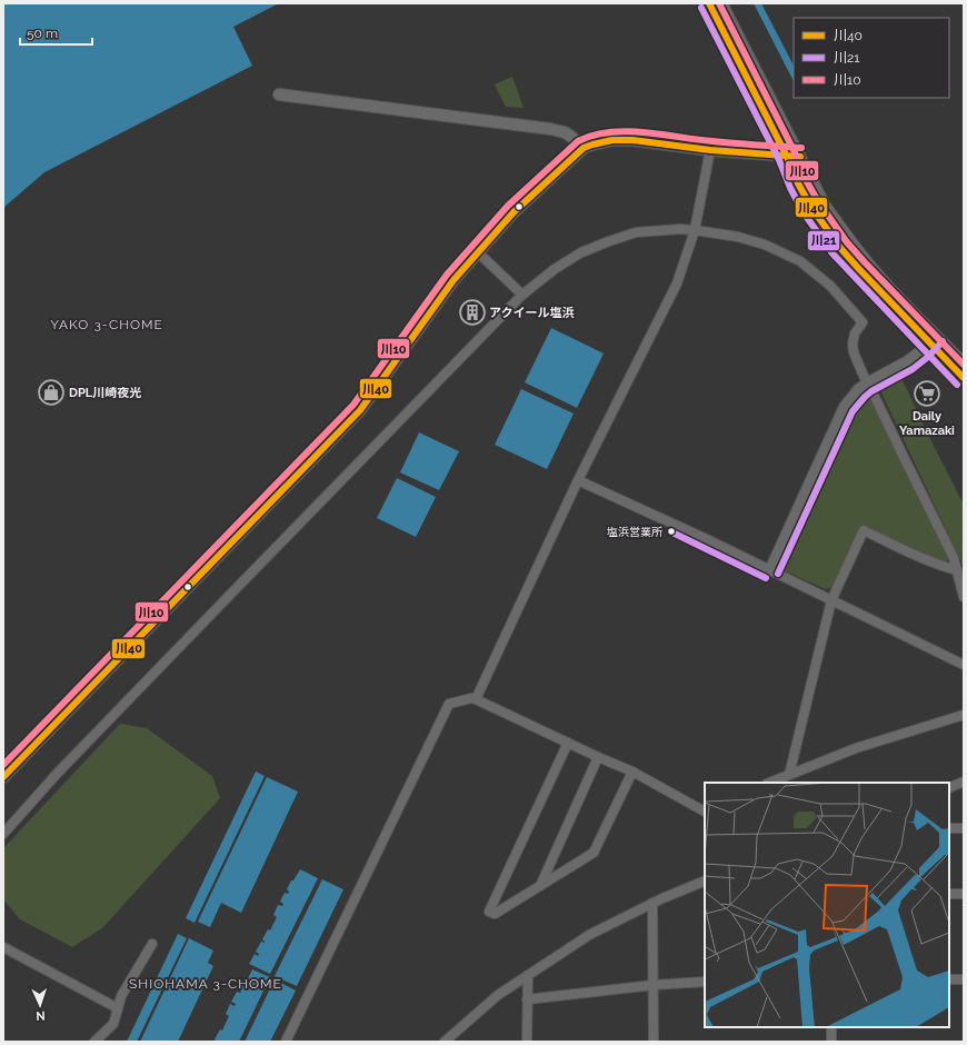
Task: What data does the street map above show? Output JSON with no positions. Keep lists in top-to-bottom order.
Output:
{
  "districts": ["YAKO 3-CHOME", "SHIOHAMA 3-CHOME"],
  "places": {
    "building": ["アクイール塩浜"],
    "shop": ["DPL川崎夜光"],
    "supermarket": ["Daily Yamazaki"],
    "other": ["塩浜営業所"]
  },
  "lines": ["transit line 川40", "transit line 川10", "transit line 川21"],
  "legend": ["川40", "川21", "川10"],
  "scale_bar": "50 m",
  "north": "bottom"
}
